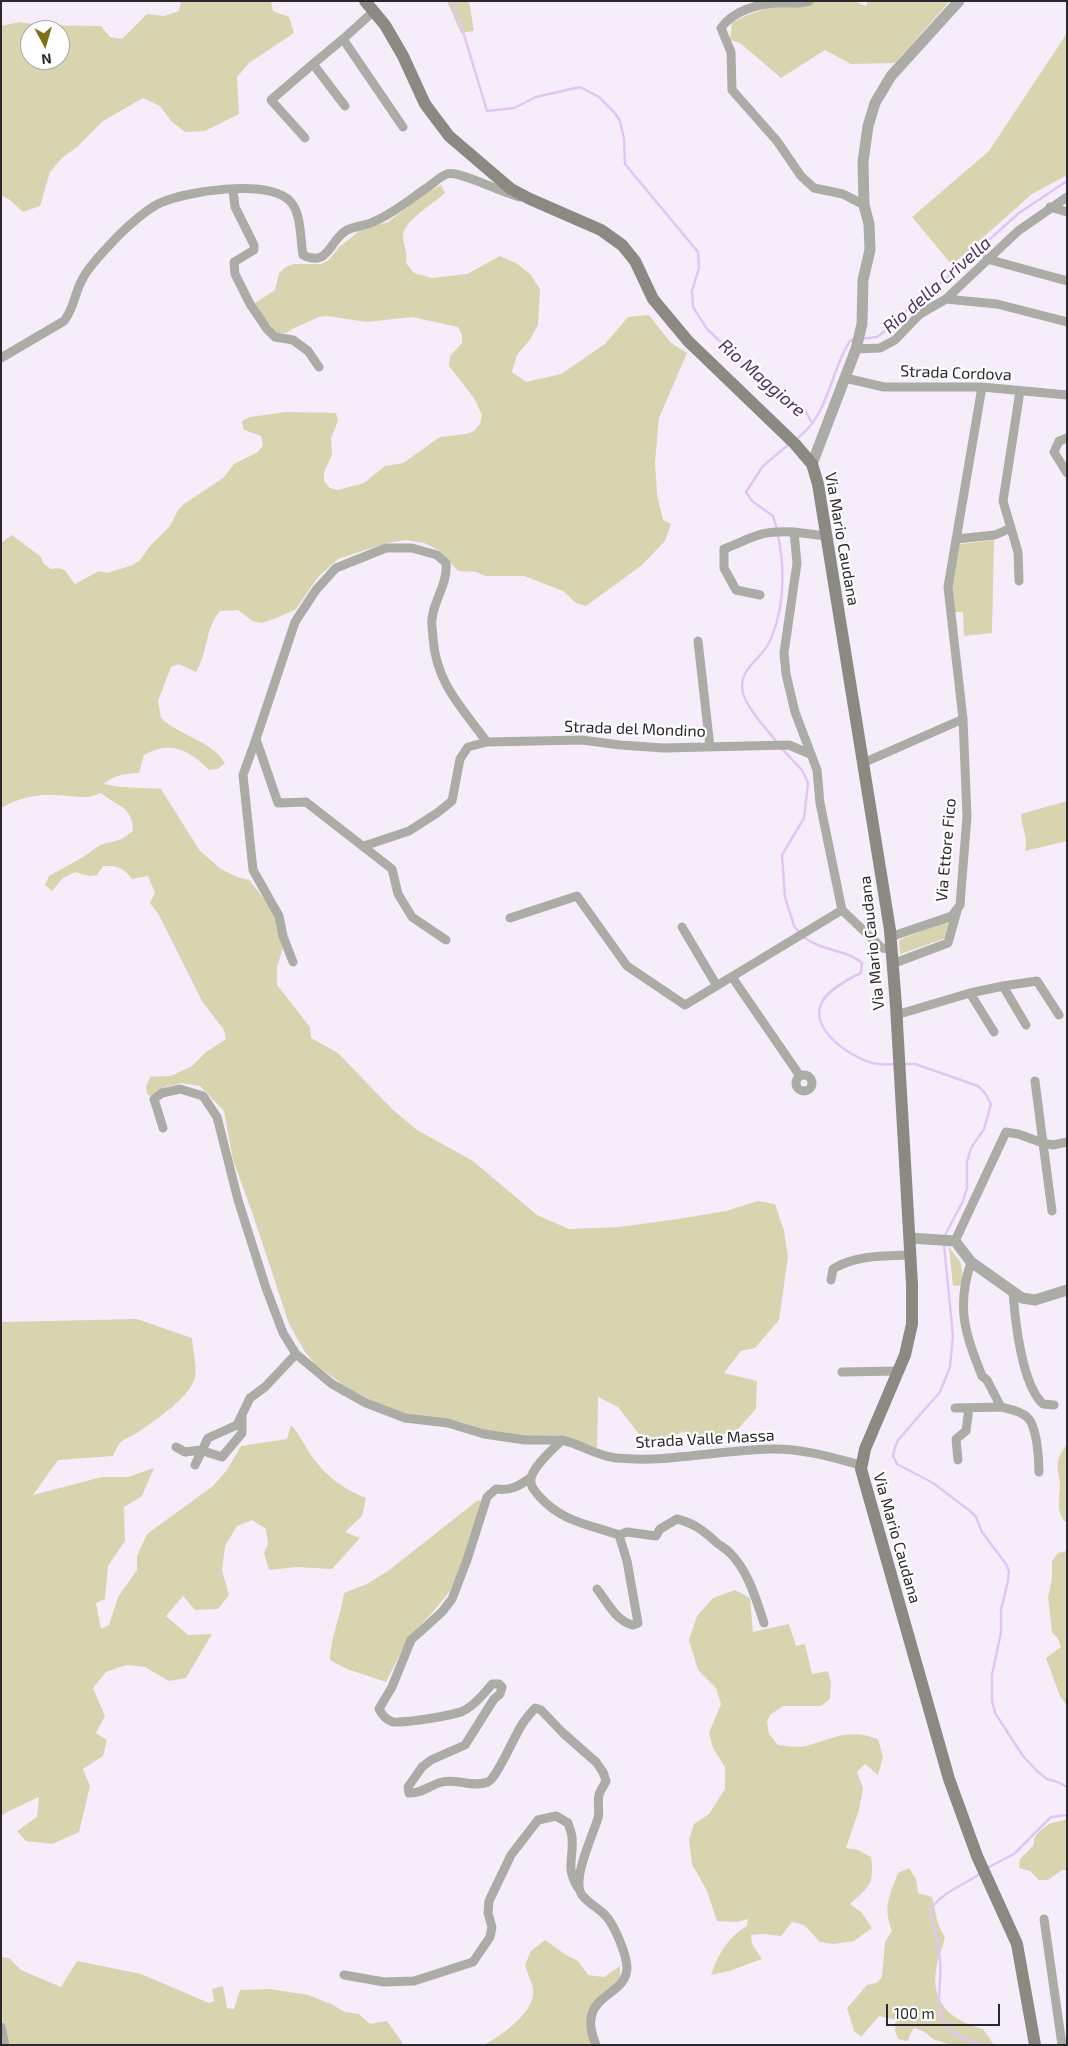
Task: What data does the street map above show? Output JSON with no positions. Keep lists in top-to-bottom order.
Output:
{
  "streets": {
    "main road": ["Via Mario Caudana"],
    "street": [
      "Strada Cordova",
      "Strada del Mondino",
      "Via Ettore Fico",
      "Strada Valle Massa"
    ]
  },
  "crossings": [
    ["Strada Cordova", "Via Ettore Fico"],
    ["Via Mario Caudana", "Via Ettore Fico"],
    ["Via Mario Caudana", "Strada Valle Massa"]
  ],
  "water": ["Rio della Crivella", "Rio Maggiore"],
  "scale_bar": "100 m",
  "north": "bottom"
}
